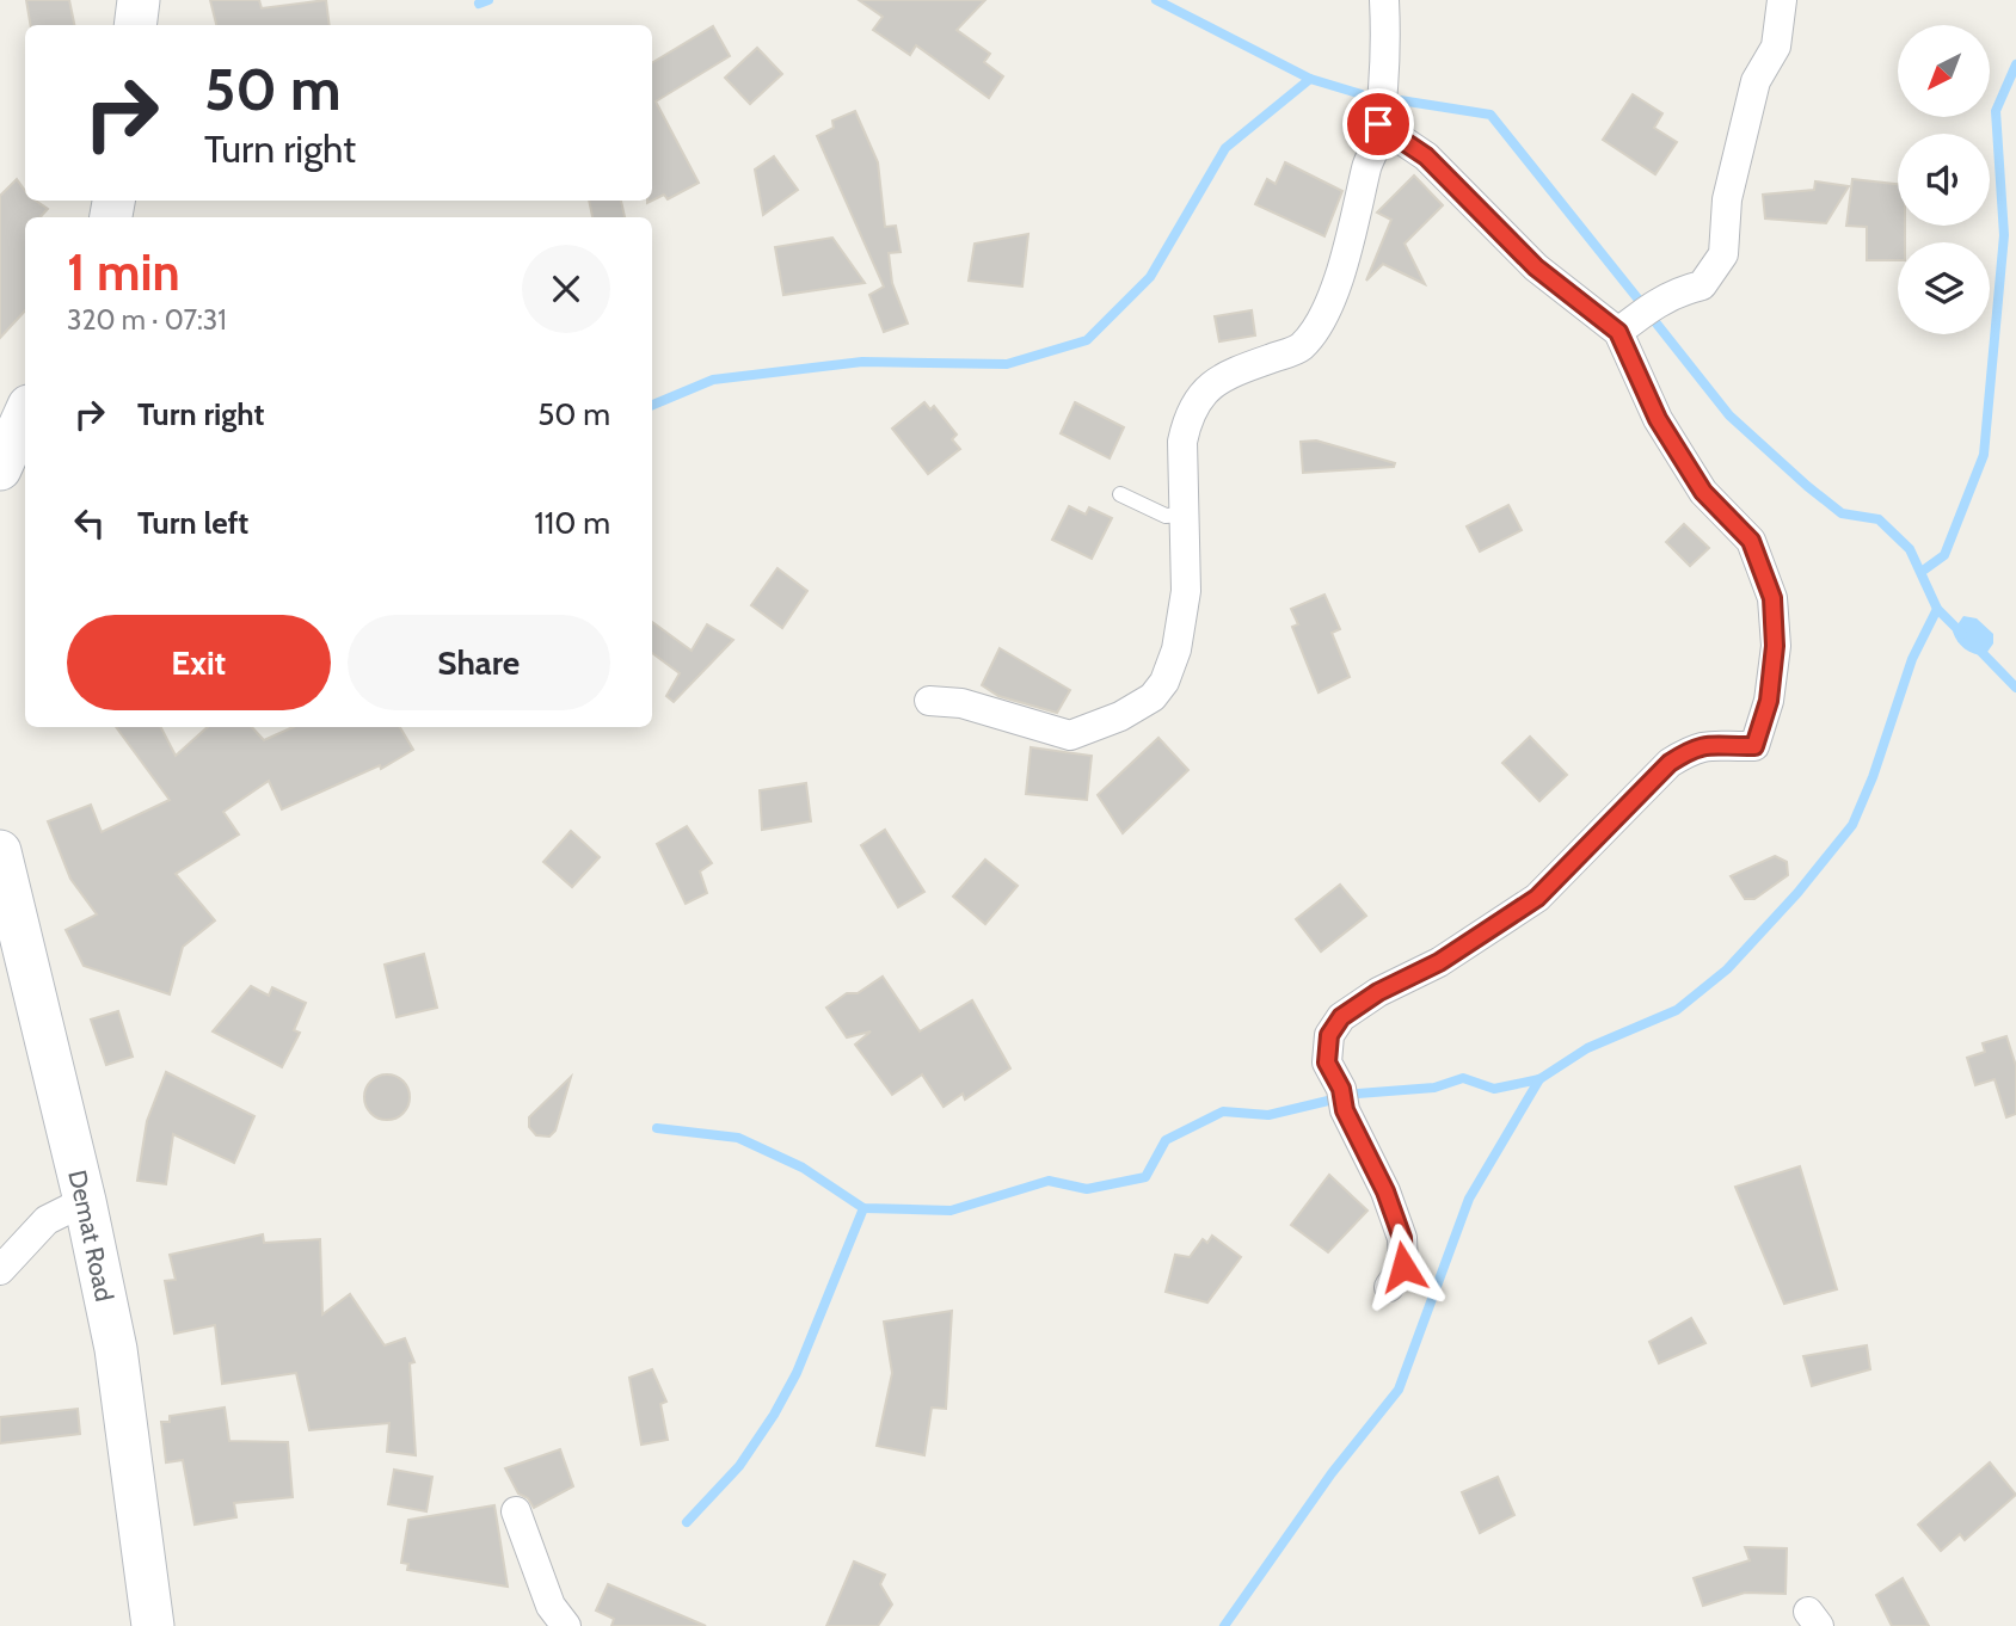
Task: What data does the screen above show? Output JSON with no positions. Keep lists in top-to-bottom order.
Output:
{
  "streets": {
    "street": ["Demat Road"]
  },
  "north": "bottom left",
  "page": {
    "turn": ["50 m", "Turn right"],
    "heading": ["1 min", "320 m · 07:31"],
    "list": [
      {
        "name": "Turn right",
        "value": "50 m"
      },
      {
        "name": "Turn left",
        "value": "110 m"
      }
    ],
    "buttons": ["Exit", "Share"]
  }
}
